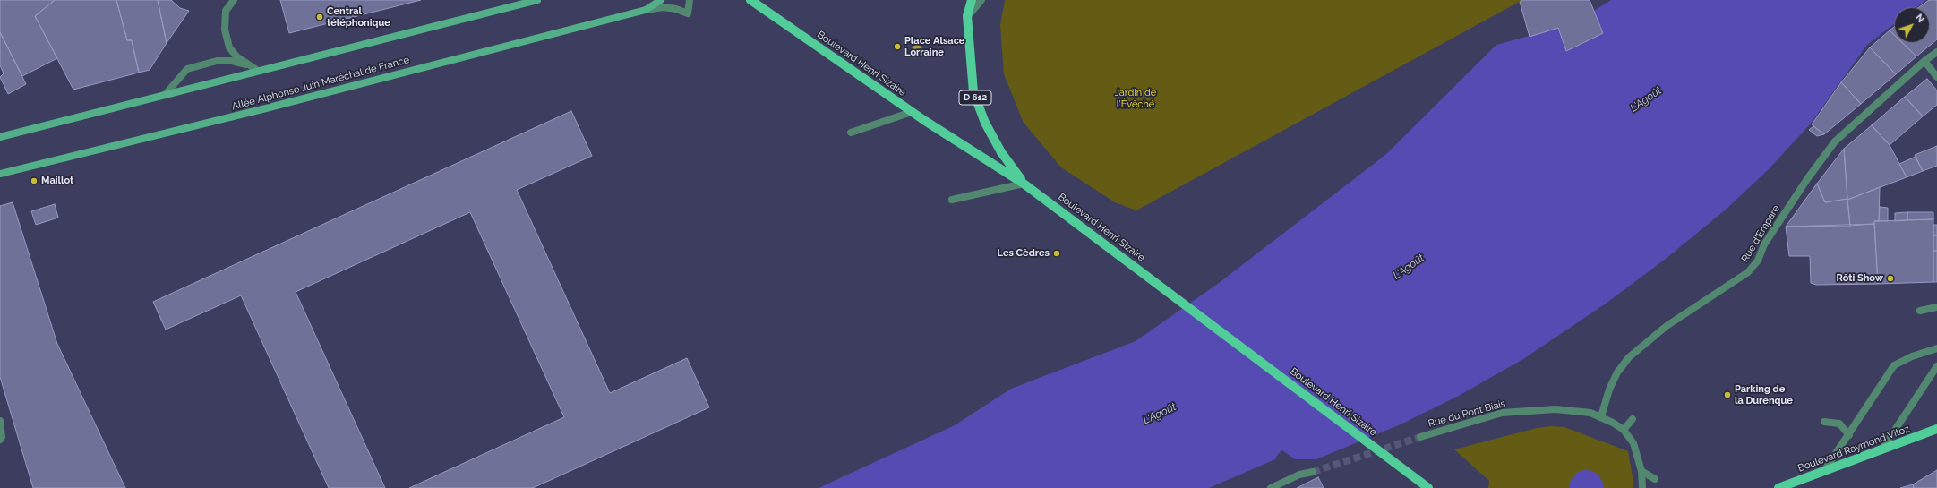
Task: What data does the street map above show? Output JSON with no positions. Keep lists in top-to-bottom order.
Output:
{
  "streets": {
    "main road": [
      "Boulevard Henri Sizaire",
      "Allée Alphonse Juin Maréchal de France",
      "D 612",
      "Boulevard Raymond Vitoz"
    ],
    "street": ["Rue d'Empare", "Rue du Pont Biais"]
  },
  "crossings": [
    ["Boulevard Henri Sizaire", "D 612"],
    ["Rue d'Empare", "Rue du Pont Biais"]
  ],
  "water": ["L'Agoût"],
  "parks": ["Jardin de l'Évêché"],
  "places": [
    "Central téléphonique",
    "Place Alsace Lorraine",
    "Maillot",
    "Les Cèdres",
    "Rôti Show",
    "Parking de la Durenque"
  ],
  "north": "top right"
}
